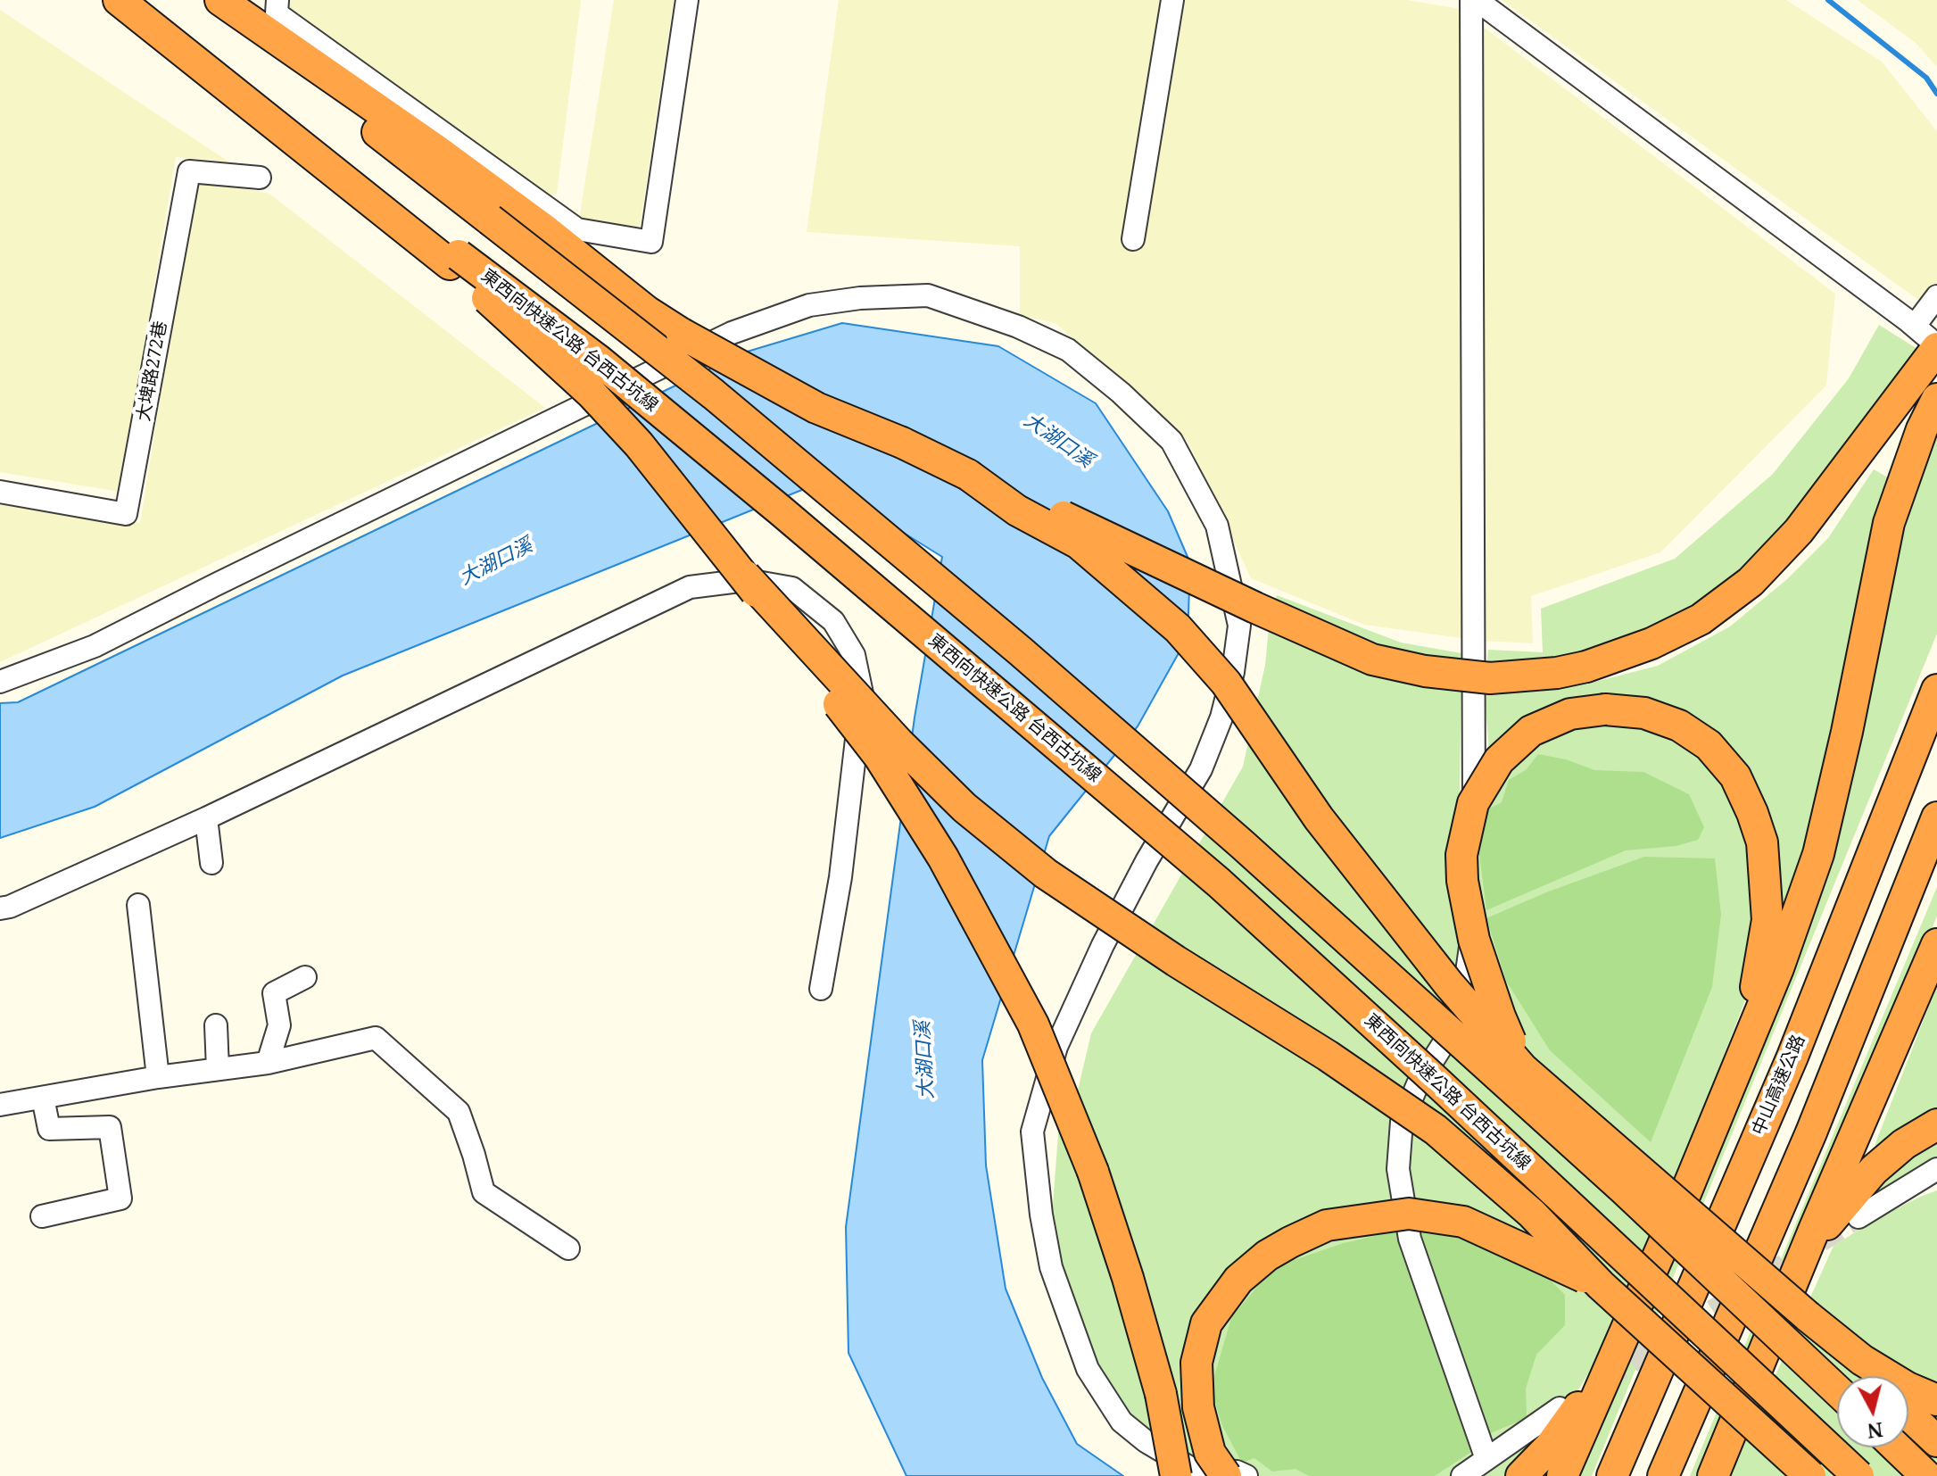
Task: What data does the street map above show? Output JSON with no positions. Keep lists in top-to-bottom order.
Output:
{
  "streets": {
    "highway": ["東西向快速公路 台西古坑線", "中山高速公路"],
    "street": ["大埤路272巷"]
  },
  "water": ["大湖口溪"],
  "north": "bottom"
}
